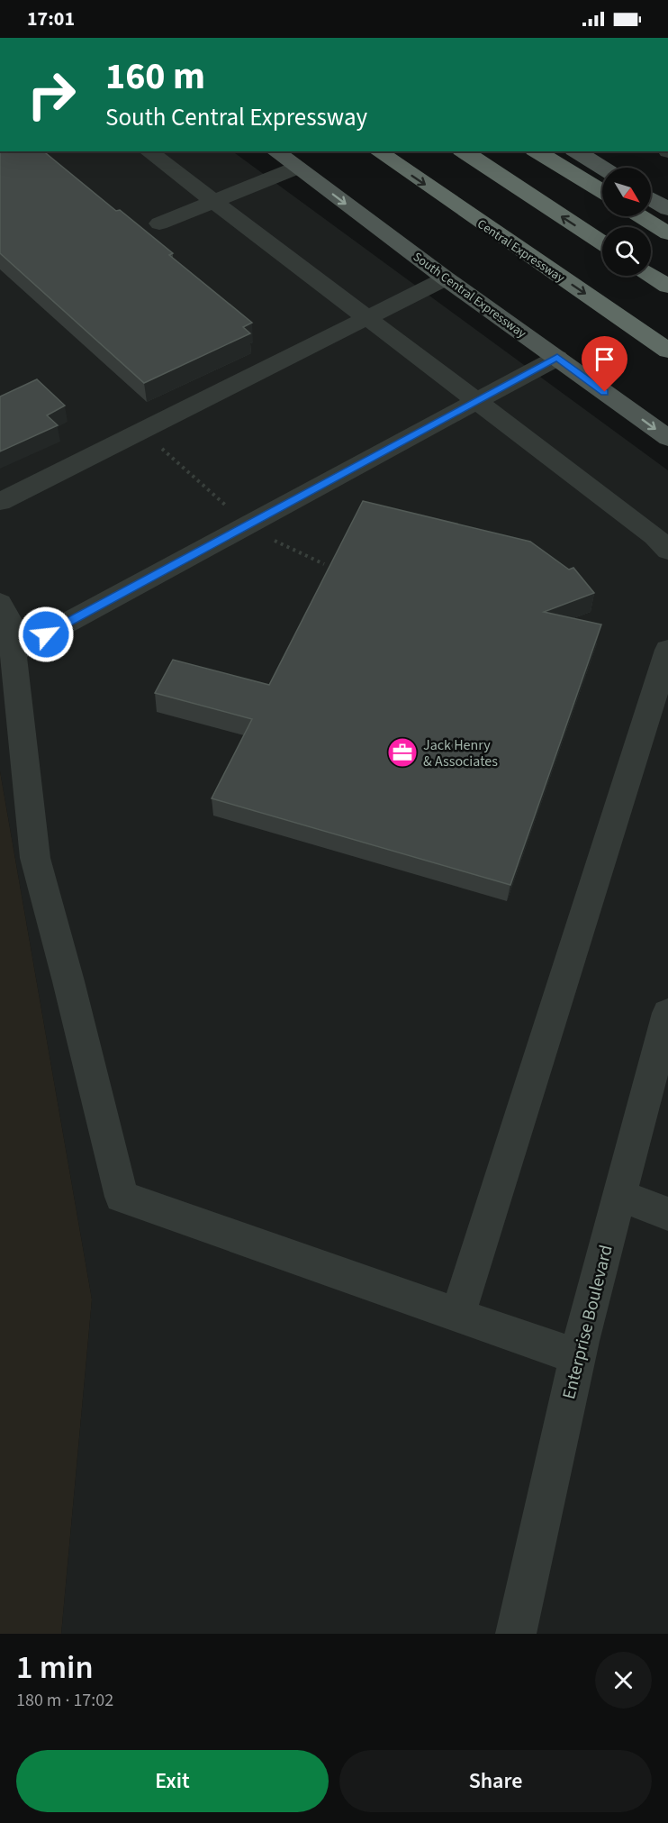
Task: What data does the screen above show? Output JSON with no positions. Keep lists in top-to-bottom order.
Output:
{
  "streets": {
    "highway": ["Central Expressway"],
    "main road": ["South Central Expressway"],
    "street": ["Enterprise Boulevard"]
  },
  "one_way": ["South Central Expressway"],
  "places": {
    "office": ["Jack Henry & Associates"]
  },
  "north": "bottom right",
  "page": {
    "status": "17:01",
    "turn": ["160 m", "South Central Expressway"],
    "heading": ["1 min", "180 m · 17:02"],
    "buttons": ["Exit", "Share"]
  }
}
